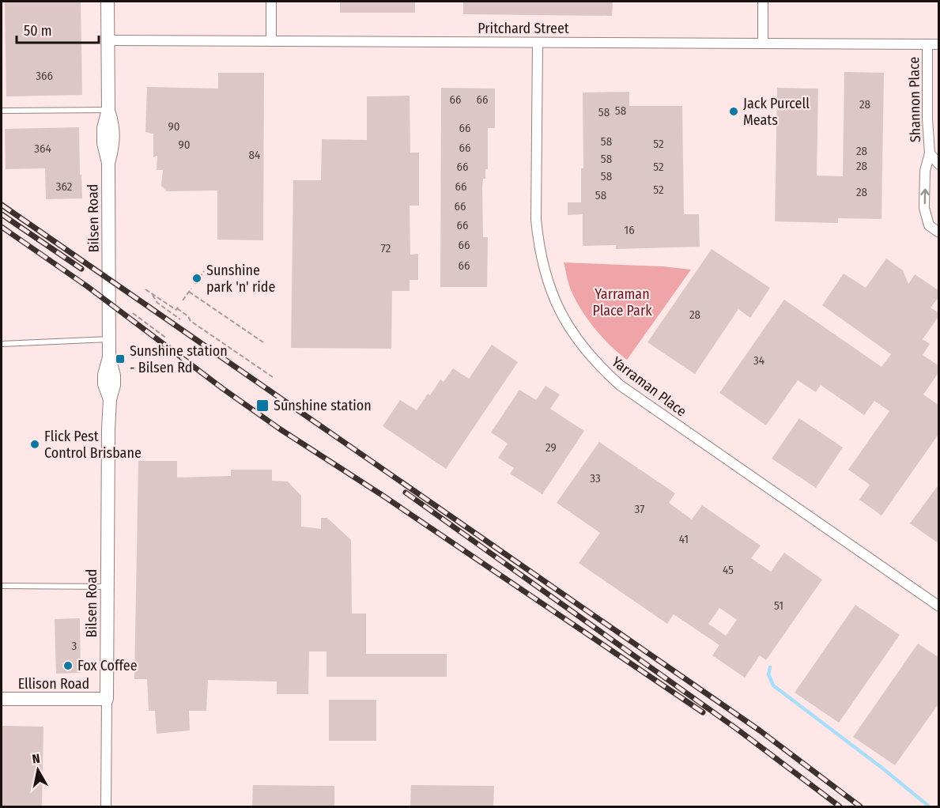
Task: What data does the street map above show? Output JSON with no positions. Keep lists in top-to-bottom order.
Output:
{
  "streets": {
    "street": [
      "Pritchard Street",
      "Shannon Place",
      "Bilsen Road",
      "Yarraman Place",
      "Ellison Road"
    ]
  },
  "crossings": [
    ["Pritchard Street", "Shannon Place"],
    ["Pritchard Street", "Bilsen Road"],
    ["Pritchard Street", "Yarraman Place"],
    ["Bilsen Road", "Ellison Road"]
  ],
  "one_way": ["Shannon Place"],
  "parks": ["Yarraman Place Park"],
  "places": {
    "other": [
      "Jack Purcell Meats",
      "Sunshine park 'n' ride",
      "Flick Pest Control Brisbane",
      "Fox Coffee"
    ],
    "transit": ["Sunshine station - Bilsen Rd", "Sunshine station"]
  },
  "house_numbers": [
    "366",
    "66",
    "66",
    "28",
    "58",
    "58",
    "90",
    "66",
    "58",
    "52",
    "90",
    "66",
    "364",
    "28",
    "84",
    "58",
    "28",
    "66",
    "52",
    "58",
    "362",
    "66",
    "52",
    "28",
    "58",
    "66",
    "66",
    "16",
    "66",
    "72",
    "66",
    "28",
    "34",
    "29",
    "33",
    "37",
    "41",
    "45",
    "51",
    "3"
  ],
  "scale_bar": "50 m",
  "north": "top"
}
